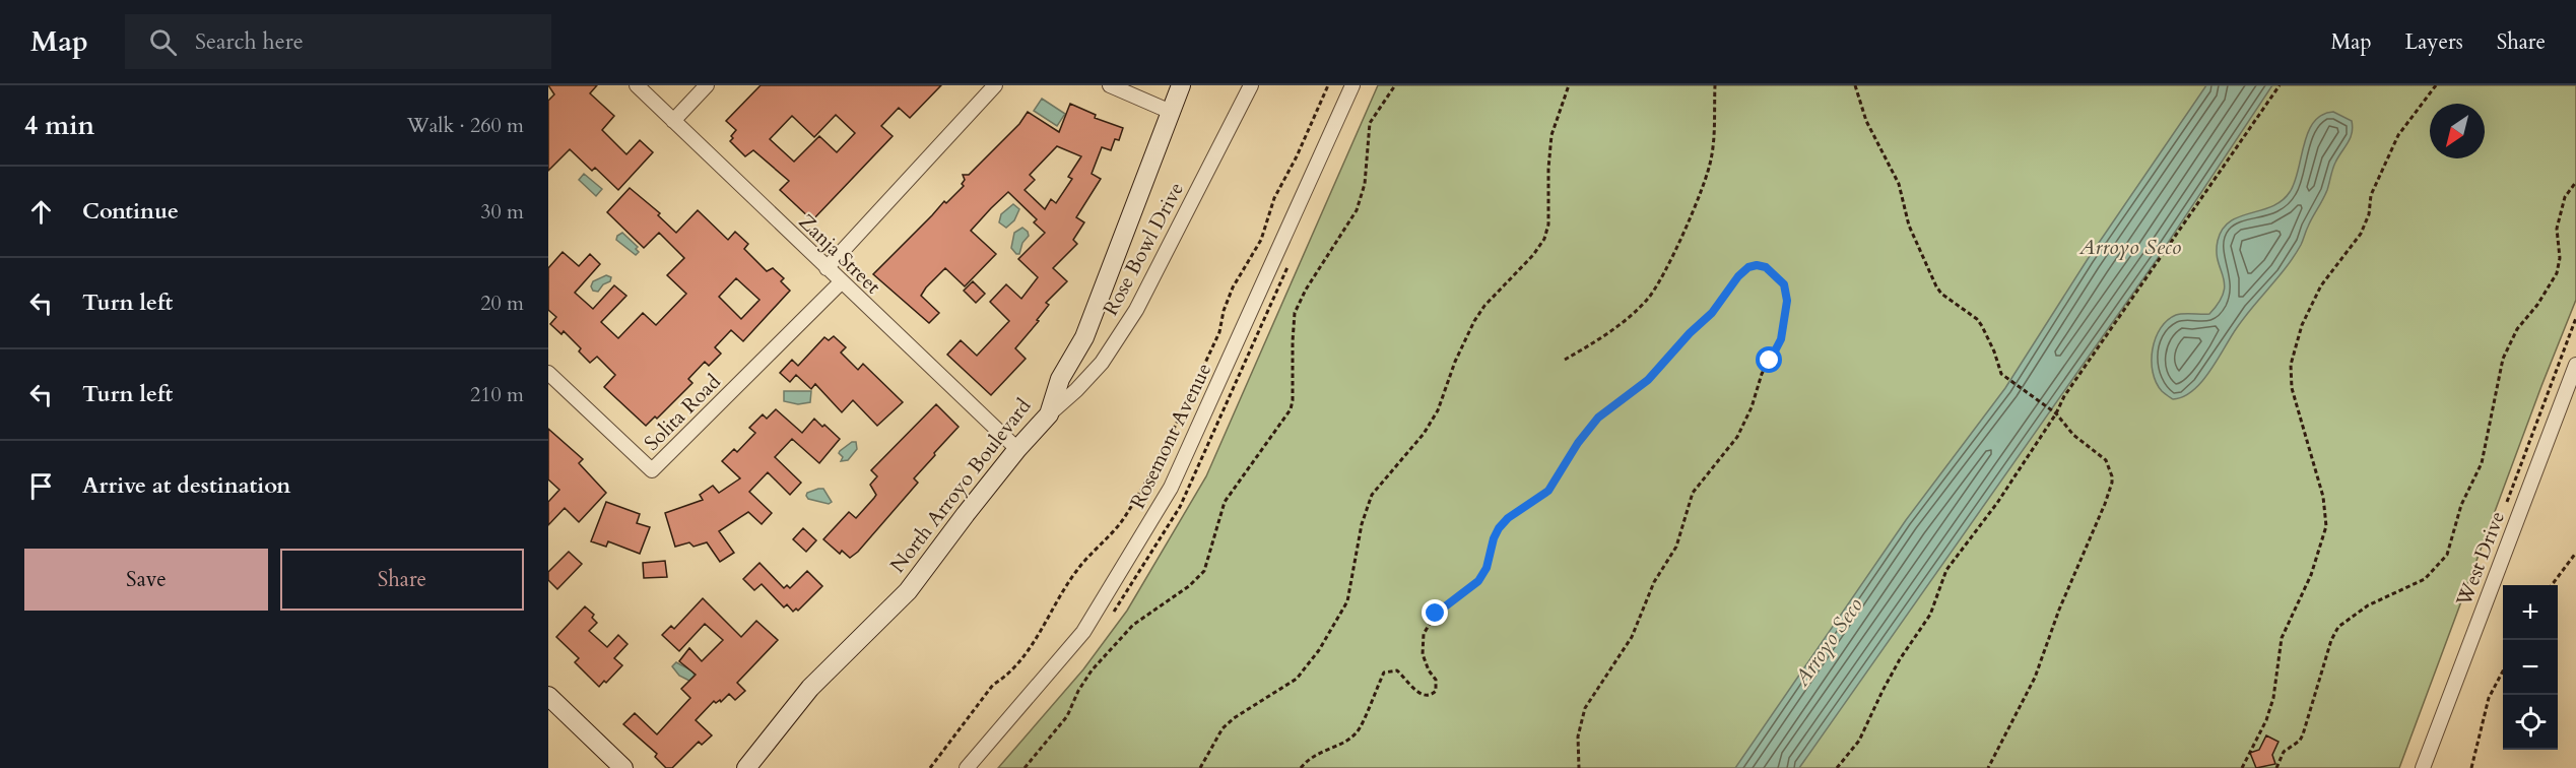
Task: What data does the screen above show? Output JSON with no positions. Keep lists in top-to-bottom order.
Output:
{
  "streets": {
    "street": [
      "Rose Bowl Drive",
      "Zanja Street",
      "Solita Road",
      "Rosemont Avenue",
      "North Arroyo Boulevard",
      "West Drive"
    ]
  },
  "crossings": [
    ["Rose Bowl Drive", "North Arroyo Boulevard"],
    ["Zanja Street", "Solita Road"],
    ["Zanja Street", "North Arroyo Boulevard"]
  ],
  "water": ["Arroyo Seco"],
  "north": "bottom left",
  "page": {
    "header": "Map",
    "search": "Search here",
    "nav": ["Map", "Layers", "Share"],
    "heading": ["4 min", "Walk · 260 m"],
    "list": [
      ["Continue", "30 m"],
      ["Turn left", "20 m"],
      ["Turn left", "210 m"],
      "Arrive at destination"
    ],
    "buttons": ["Save", "Share"],
    "map_buttons": ["+", "−"]
  }
}
